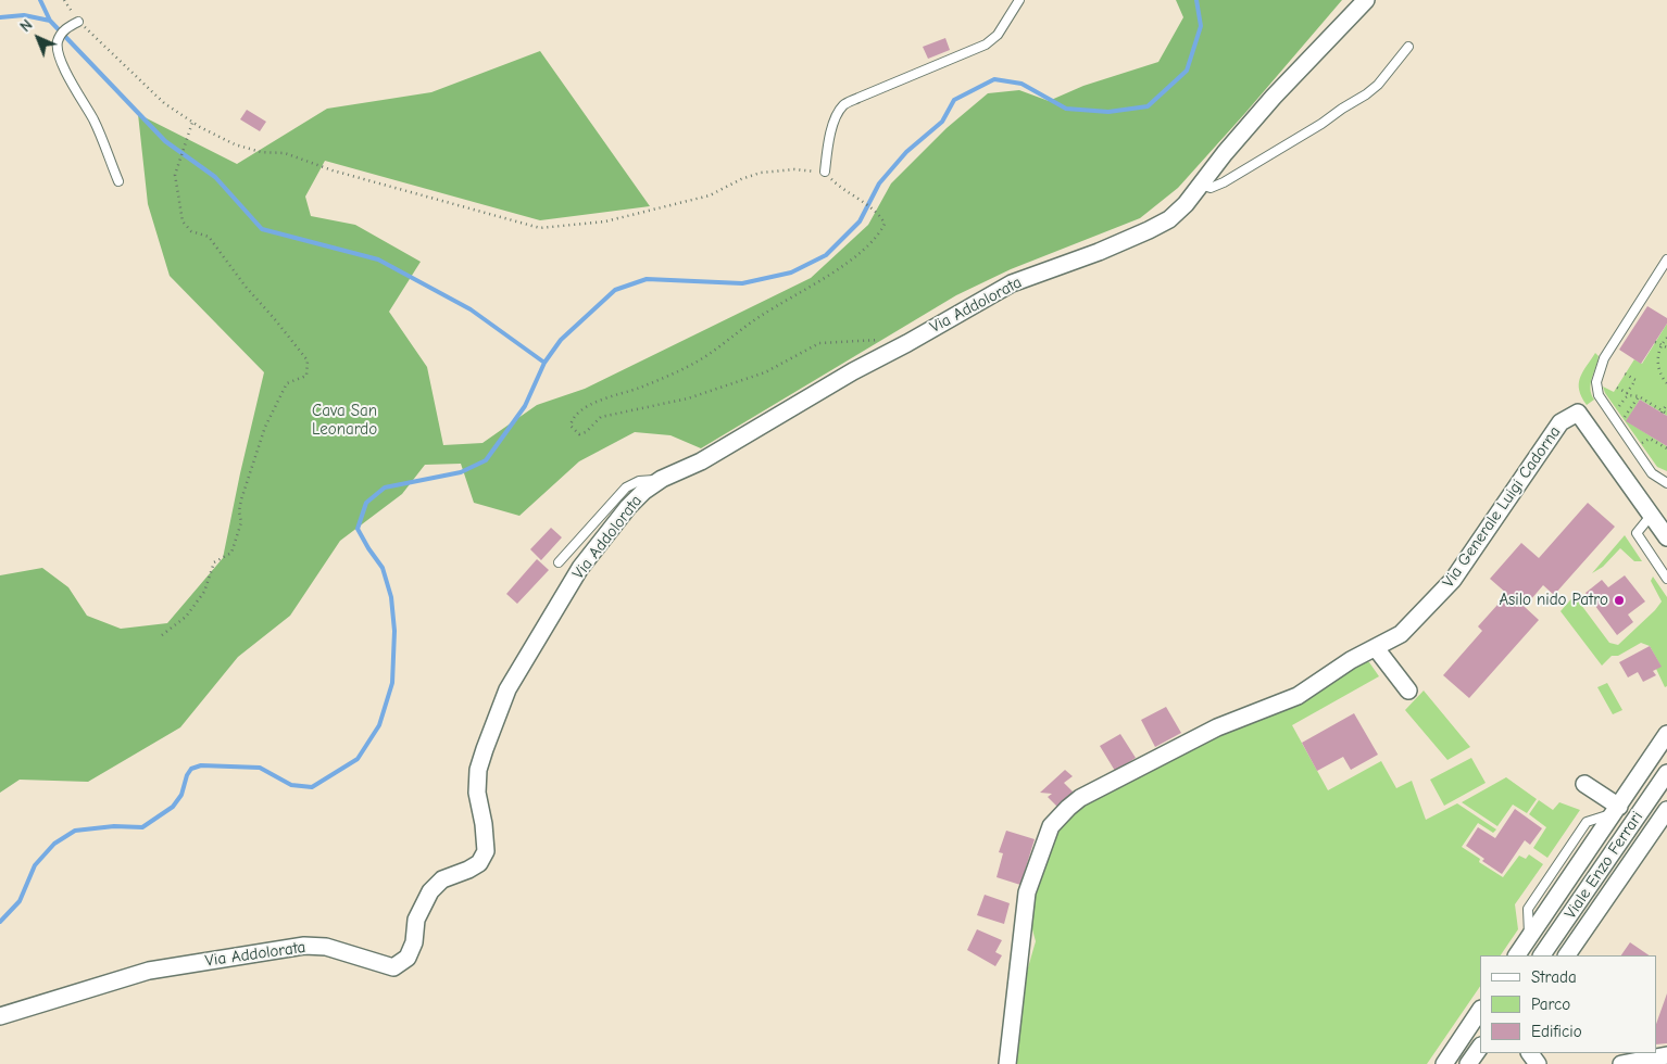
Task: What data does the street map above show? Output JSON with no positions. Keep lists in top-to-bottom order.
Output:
{
  "streets": {
    "street": ["Via Addolorata", "Via Generale Luigi Cadorna", "Viale Enzo Ferrari"]
  },
  "parks": ["Cava San Leonardo"],
  "places": ["Asilo nido Patro"],
  "legend": ["Strada", "Parco", "Edificio"],
  "north": "top left"
}
